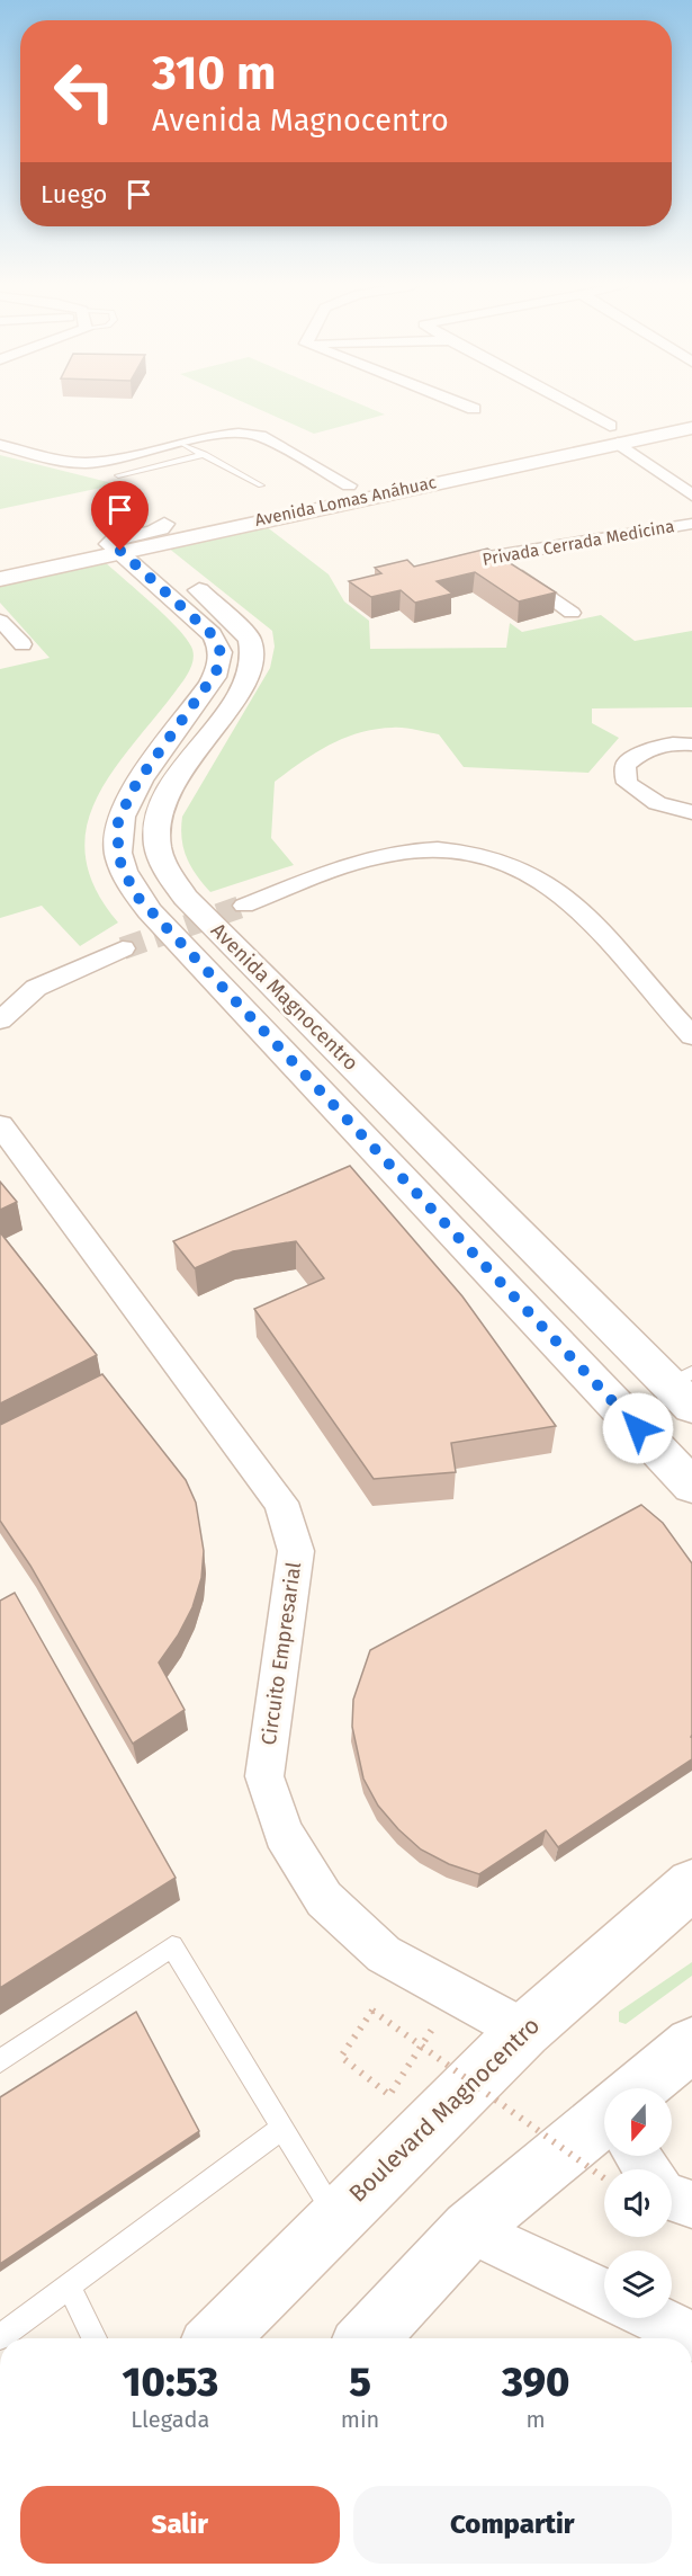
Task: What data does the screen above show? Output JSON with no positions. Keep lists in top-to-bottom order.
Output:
{
  "streets": {
    "street": [
      "Avenida Lomas Anáhuac",
      "Privada Cerrada Medicina",
      "Avenida Magnocentro",
      "Circuito Empresarial",
      "Boulevard Magnocentro"
    ]
  },
  "crossings": [
    ["Avenida Lomas Anáhuac", "Avenida Magnocentro"],
    ["Circuito Empresarial", "Boulevard Magnocentro"]
  ],
  "north": "bottom",
  "page": {
    "turn": ["310 m", "Avenida Magnocentro"],
    "then": "Luego",
    "eta": [
      "10:53",
      "Llegada",
      "5",
      "min",
      "390",
      "m"
    ],
    "buttons": ["Salir", "Compartir"]
  }
}
